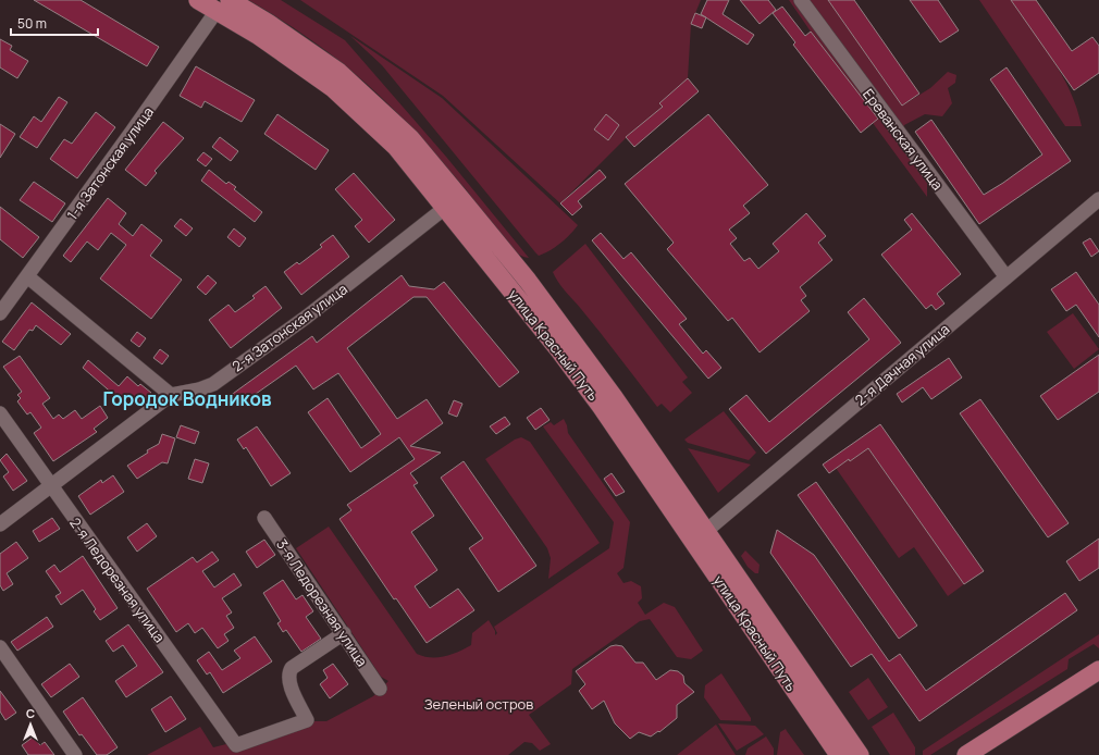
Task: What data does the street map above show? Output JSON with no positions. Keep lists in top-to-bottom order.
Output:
{
  "streets": {
    "main road": ["улица Красный Путь"],
    "street": [
      "Ереванская улица",
      "1-я Затонская улица",
      "2-я Затонская улица",
      "2-я Дачная улица",
      "2-я Ледорезная улица",
      "3-я Ледорезная улица"
    ]
  },
  "crossings": [
    ["Ереванская улица", "2-я Дачная улица"],
    ["1-я Затонская улица", "улица Красный Путь"],
    ["2-я Затонская улица", "улица Красный Путь"],
    ["2-я Затонская улица", "2-я Ледорезная улица"],
    ["улица Красный Путь", "2-я Дачная улица"],
    ["2-я Ледорезная улица", "3-я Ледорезная улица"]
  ],
  "districts": ["Городок Водников"],
  "parks": ["Зеленый остров"],
  "scale_bar": "50 m",
  "north": "top"
}
